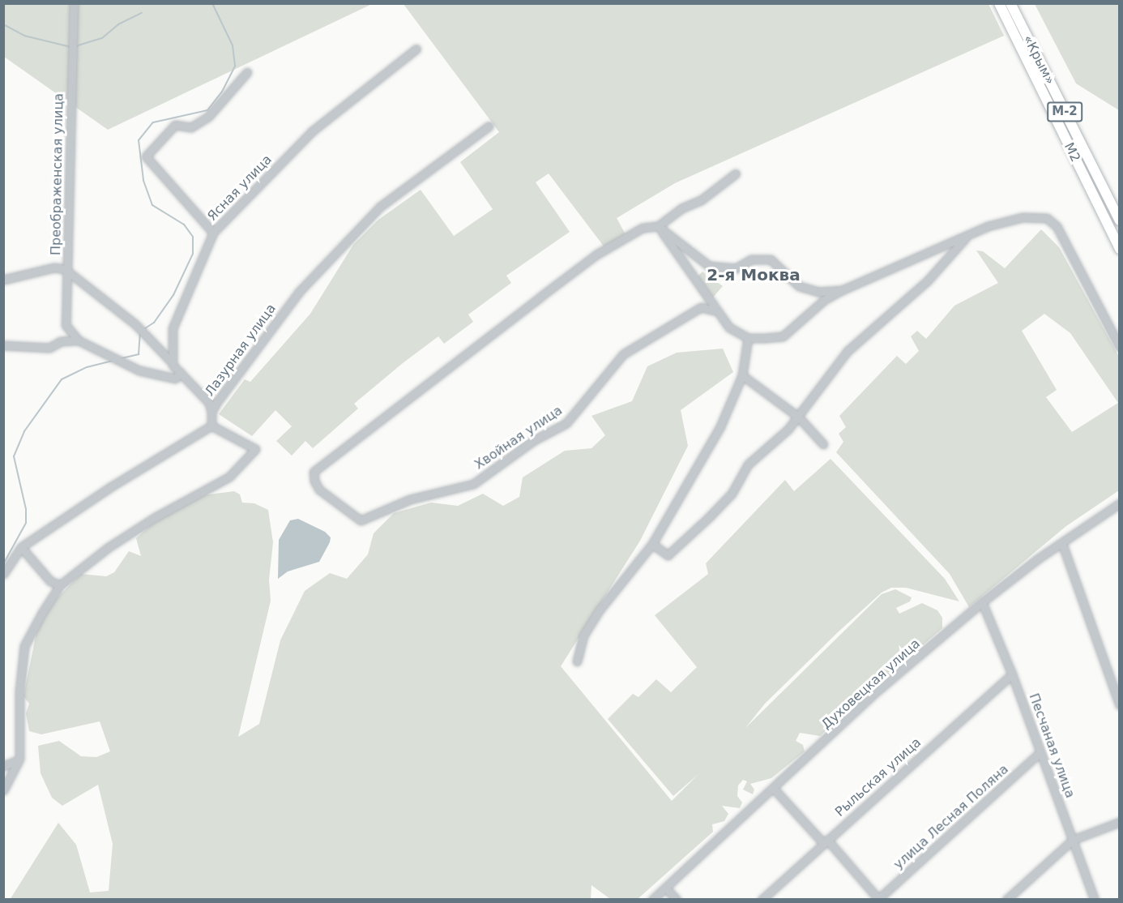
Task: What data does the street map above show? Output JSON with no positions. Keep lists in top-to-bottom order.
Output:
{
  "streets": {
    "highway": ["«Крым»", "М-2", "М2"],
    "street": [
      "Преображенская улица",
      "Ясная улица",
      "Лазурная улица",
      "Хвойная улица",
      "Духовецкая улица",
      "Песчаная улица",
      "Рыльская улица",
      "улица Лесная Поляна"
    ]
  },
  "crossings": [
    ["Духовецкая улица", "Песчаная улица"],
    ["Песчаная улица", "Рыльская улица"],
    ["Песчаная улица", "улица Лесная Поляна"]
  ],
  "districts": ["2-я Моква"]
}
